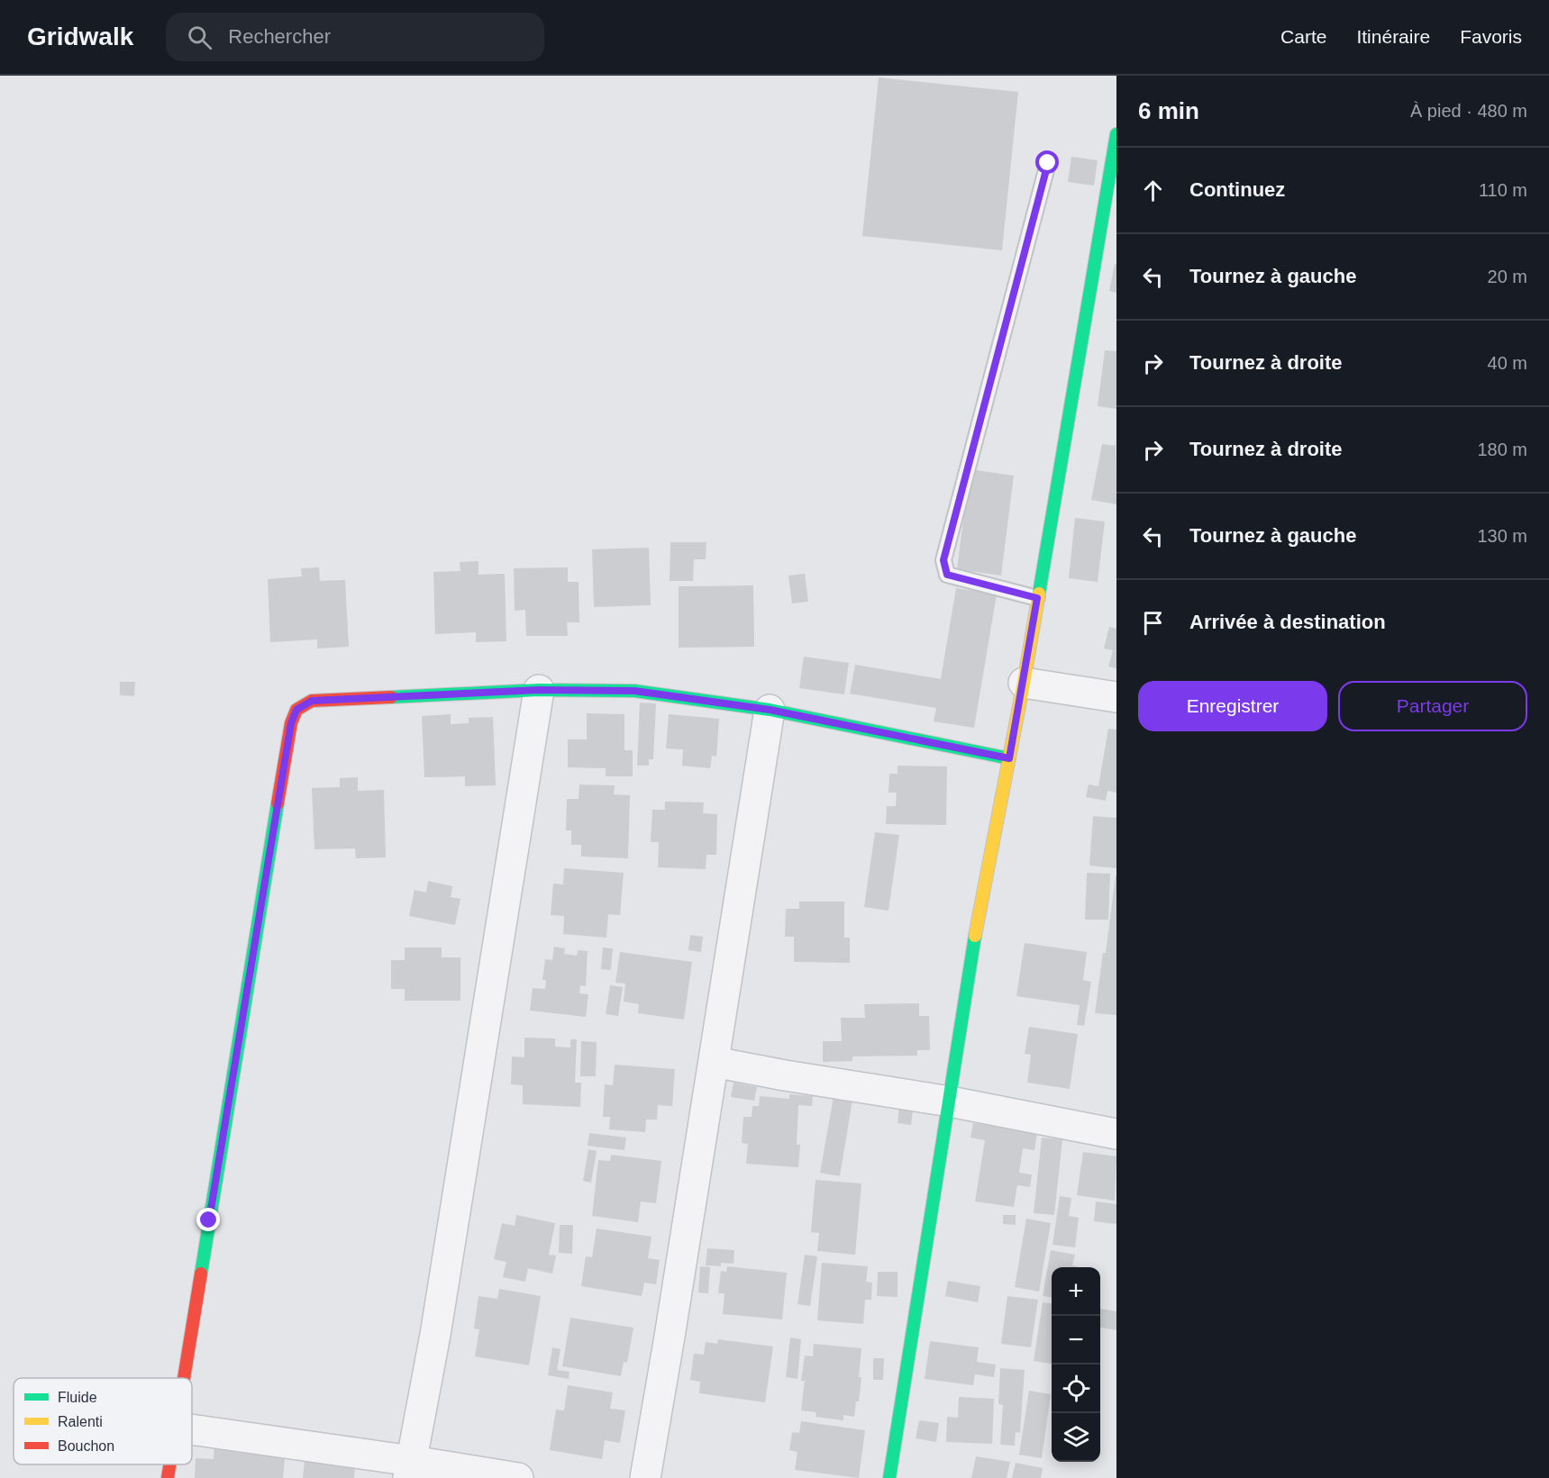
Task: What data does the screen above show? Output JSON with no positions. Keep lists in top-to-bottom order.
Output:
{
  "legend": ["Fluide", "Ralenti", "Bouchon"],
  "page": {
    "header": "Gridwalk",
    "search": "Rechercher",
    "nav": ["Carte", "Itinéraire", "Favoris"],
    "heading": ["6 min", "À pied · 480 m"],
    "list": [
      ["Continuez", "110 m"],
      ["Tournez à gauche", "20 m"],
      ["Tournez à droite", "40 m"],
      ["Tournez à droite", "180 m"],
      ["Tournez à gauche", "130 m"],
      "Arrivée à destination"
    ],
    "buttons": ["Enregistrer", "Partager"],
    "map_buttons": ["+", "−"]
  }
}
